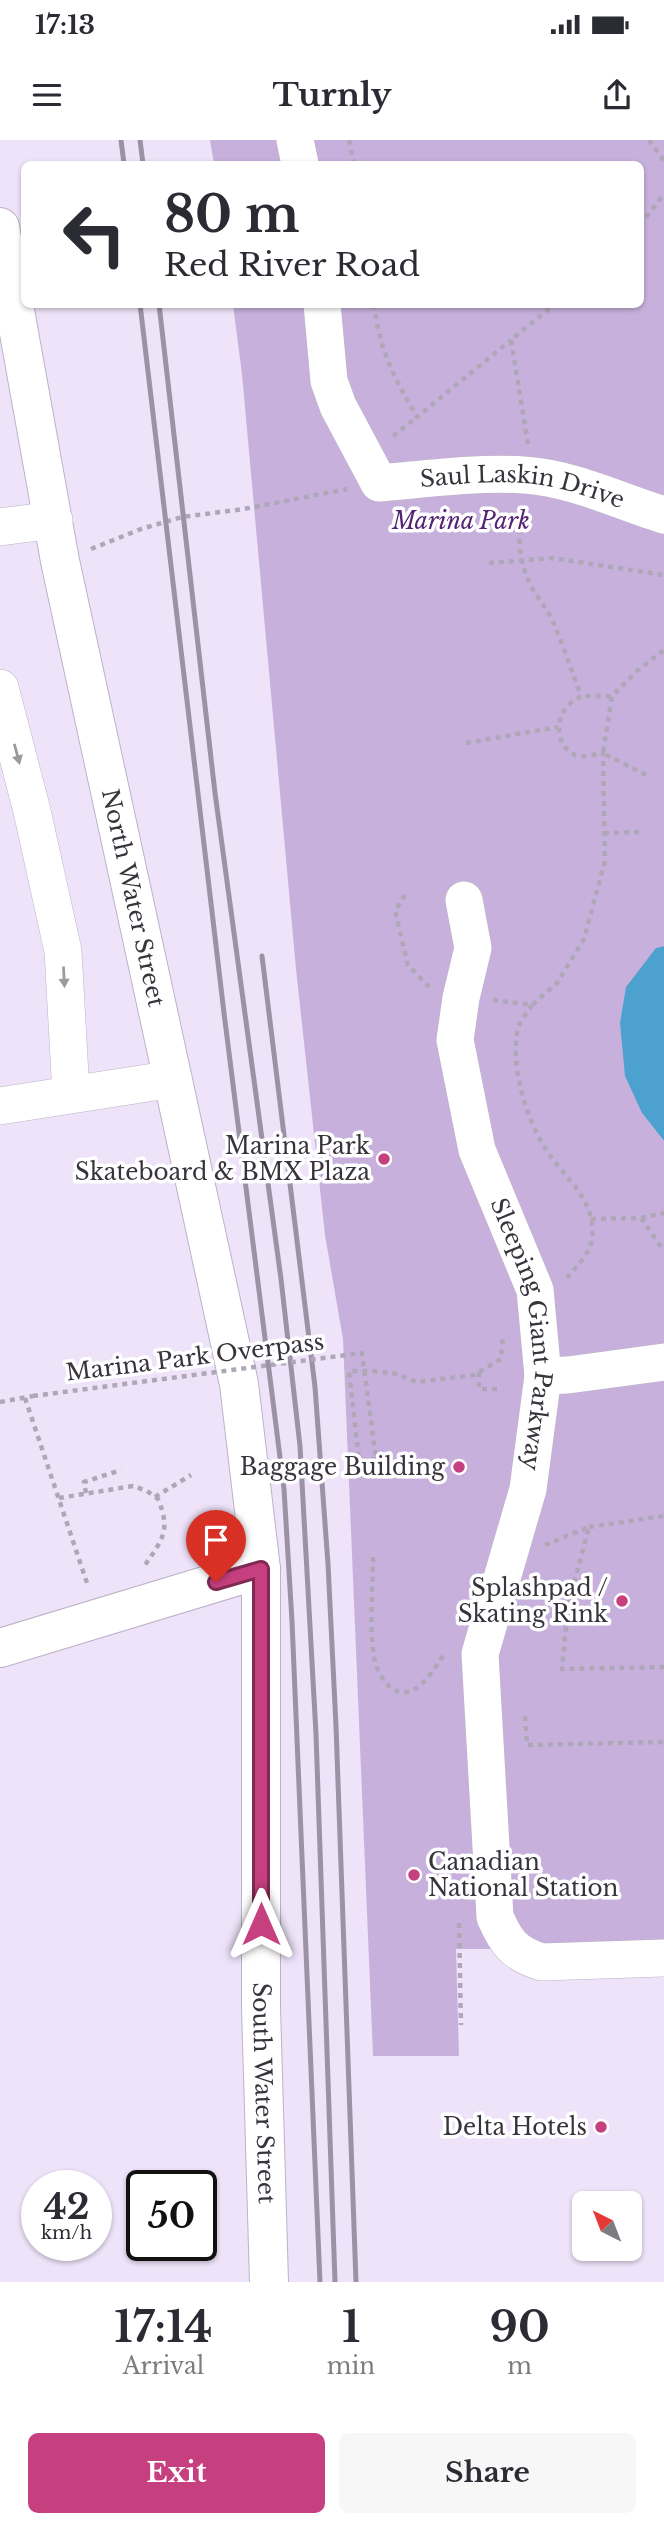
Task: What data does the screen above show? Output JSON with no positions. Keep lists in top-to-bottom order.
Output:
{
  "streets": {
    "main road": ["North Water Street", "South Water Street"],
    "street": ["Saul Laskin Drive", "Sleeping Giant Parkway"],
    "path": ["Marina Park Overpass"]
  },
  "crossings": [
    ["North Water Street", "South Water Street"]
  ],
  "parks": ["Marina Park"],
  "places": [
    "Marina Park Skateboard & BMX Plaza",
    "Baggage Building",
    "Splashpad / Skating Rink",
    "Canadian National Station",
    "Delta Hotels"
  ],
  "north": "top left",
  "page": {
    "status": "17:13",
    "header": "Turnly",
    "turn": ["80 m", "Red River Road"],
    "speed": "42 km/h",
    "limit": "50",
    "eta": [
      "17:14",
      "Arrival",
      "1",
      "min",
      "90",
      "m"
    ],
    "buttons": ["Exit", "Share"]
  }
}
